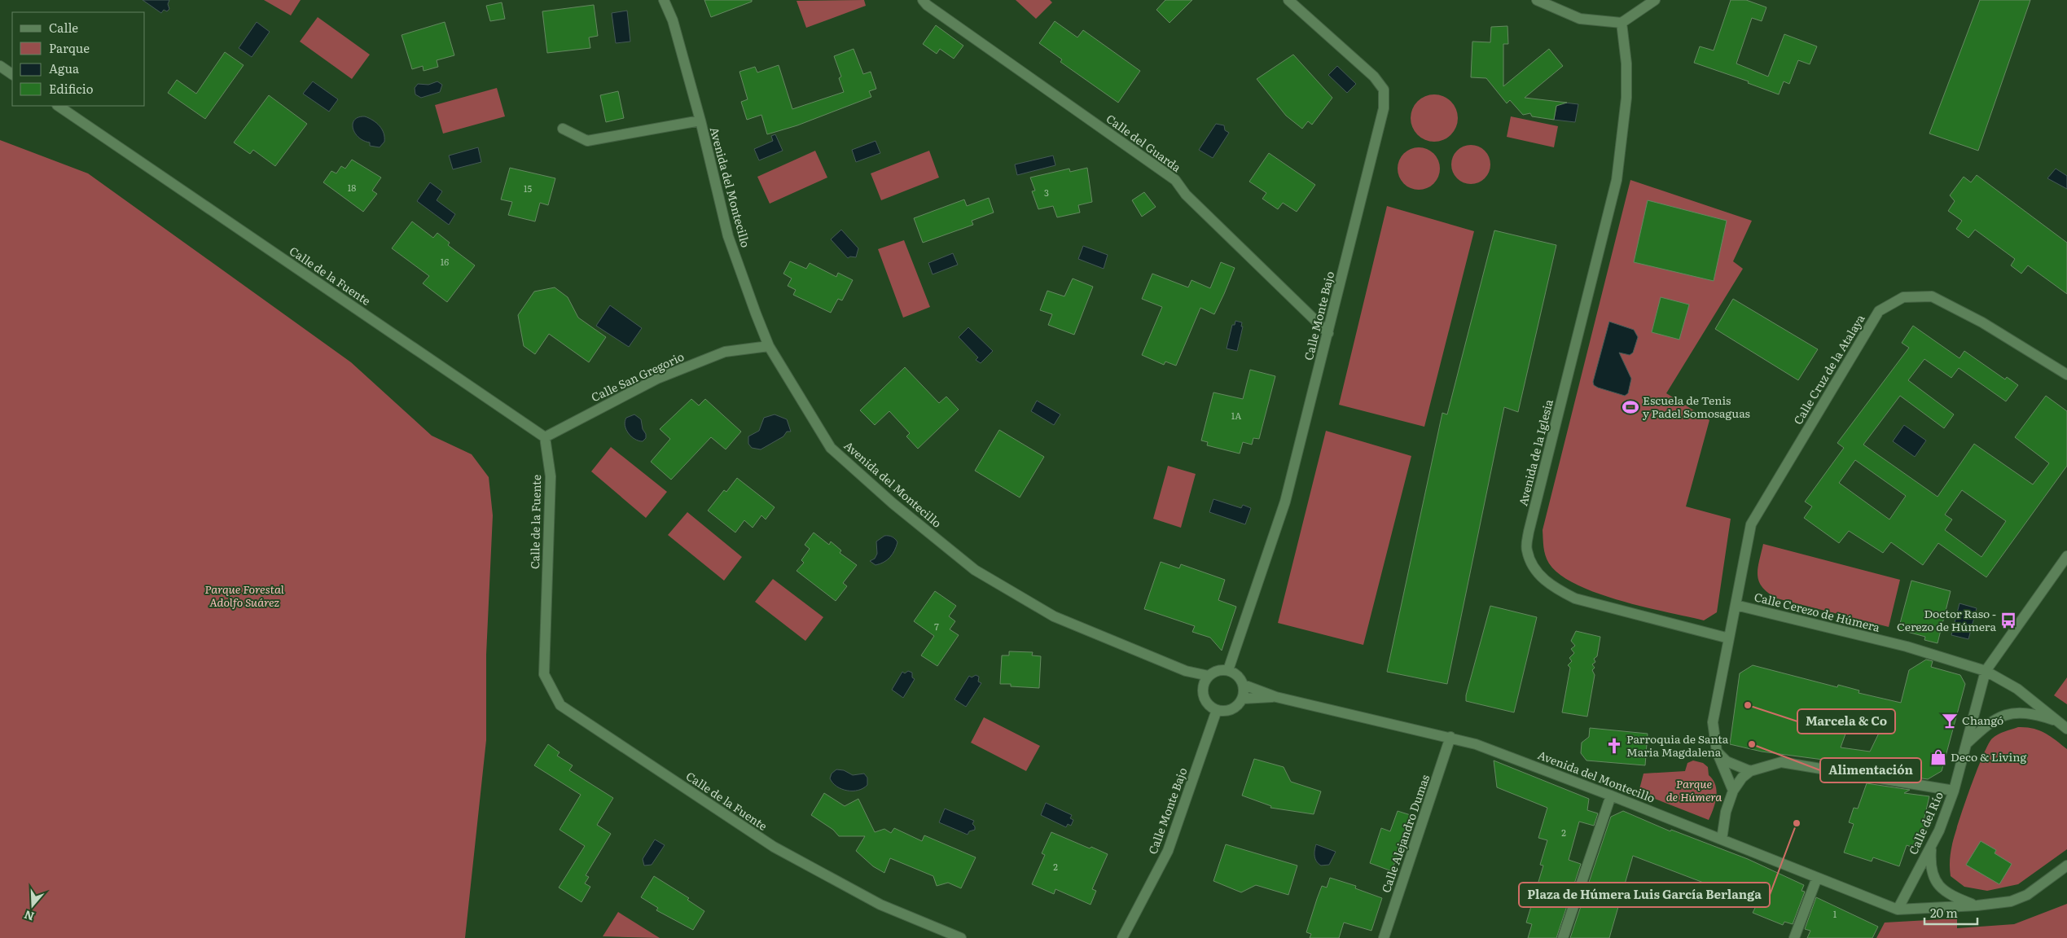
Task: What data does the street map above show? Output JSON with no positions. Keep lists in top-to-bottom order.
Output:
{
  "streets": {
    "street": [
      "Calle del Guarda",
      "Avenida del Montecillo",
      "Calle de la Fuente",
      "Calle Monte Bajo",
      "Calle Cruz de la Atalaya",
      "Calle San Gregorio",
      "Avenida de la Iglesia",
      "Calle Cerezo de Húmera",
      "Calle del Río",
      "Calle Alejandro Dumas"
    ]
  },
  "crossings": [
    ["Calle del Guarda", "Calle Monte Bajo"],
    ["Avenida del Montecillo", "Calle Monte Bajo"],
    ["Avenida del Montecillo", "Calle San Gregorio"],
    ["Avenida del Montecillo", "Calle del Río"],
    ["Avenida del Montecillo", "Calle Alejandro Dumas"],
    ["Calle de la Fuente", "Calle San Gregorio"],
    ["Calle Cruz de la Atalaya", "Avenida de la Iglesia"],
    ["Calle Cruz de la Atalaya", "Calle Cerezo de Húmera"],
    ["Calle Cerezo de Húmera", "Calle del Río"]
  ],
  "parks": ["Parque Forestal Adolfo Suárez", "Parque de Húmera"],
  "places": {
    "sports": ["Escuela de Tenis y Padel Somosaguas"],
    "bus stop": ["Doctor Raso - Cerezo de Húmera"],
    "other": ["Marcela & Co", "Alimentación", "Plaza de Húmera Luis García Berlanga"],
    "bar": ["Changó"],
    "church": ["Parroquia de Santa Maria Magdalena"],
    "shop": ["Deco & Living"]
  },
  "house_numbers": [
    "18",
    "15",
    "3",
    "16",
    "1A",
    "7",
    "2",
    "2",
    "1"
  ],
  "legend": [
    "Calle",
    "Parque",
    "Agua",
    "Edificio"
  ],
  "scale_bar": "20 m",
  "north": "bottom"
}
